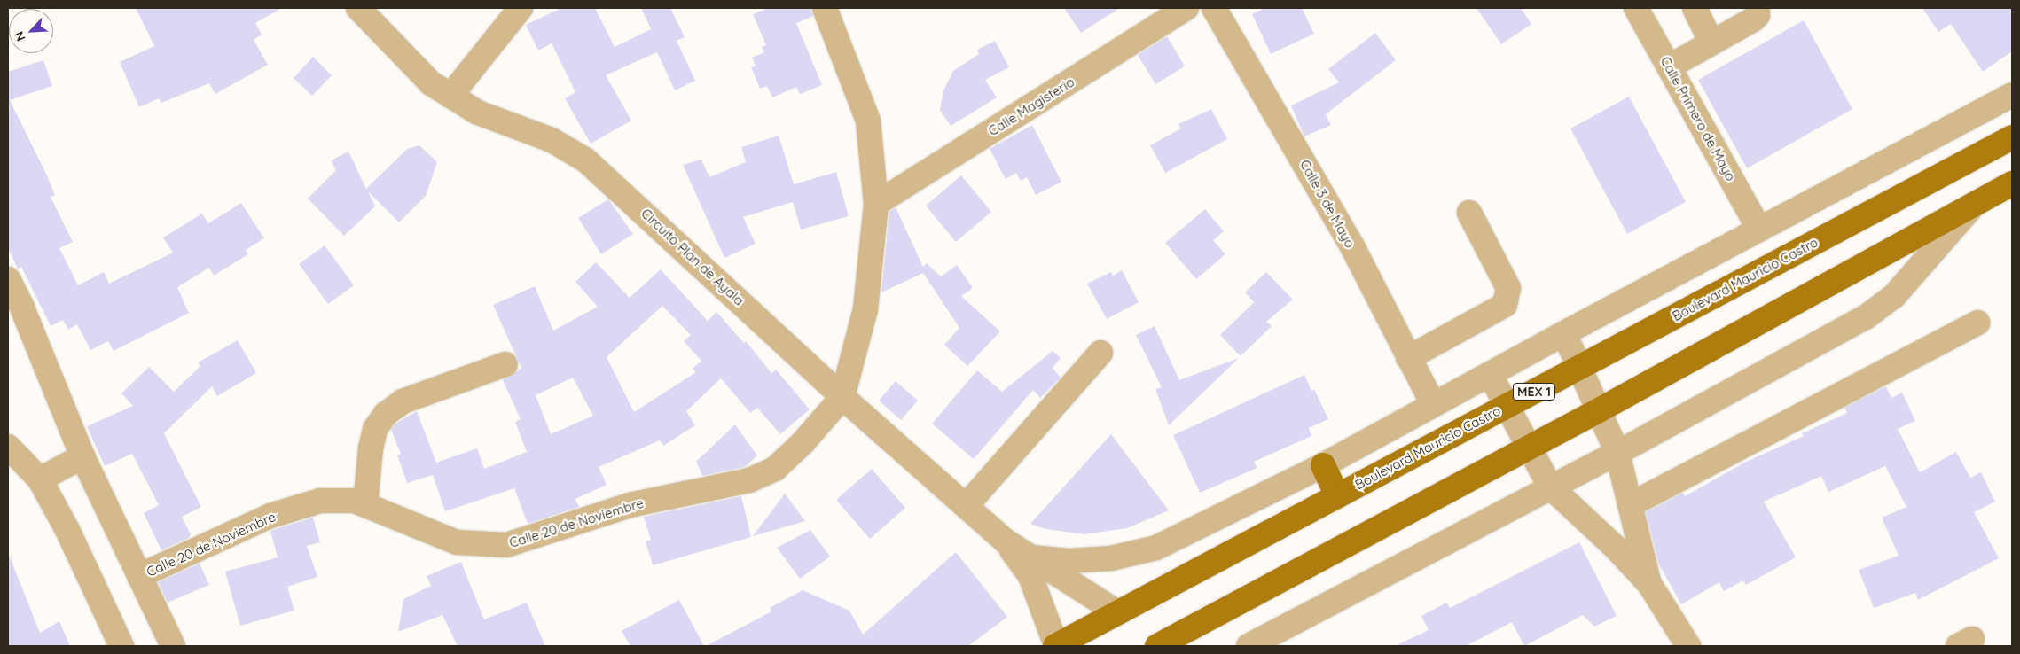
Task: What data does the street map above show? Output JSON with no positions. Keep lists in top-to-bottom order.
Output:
{
  "streets": {
    "main road": ["Boulevard Mauricio Castro", "MEX 1"],
    "street": [
      "Calle Magisterio",
      "Calle Primero de Mayo",
      "Calle 3 de Mayo",
      "Circuito Plan de Ayala",
      "Calle 20 de Noviembre"
    ]
  },
  "crossings": [
    ["Circuito Plan de Ayala", "Boulevard Mauricio Castro"],
    ["Circuito Plan de Ayala", "Calle 20 de Noviembre"]
  ],
  "north": "bottom left"
}
